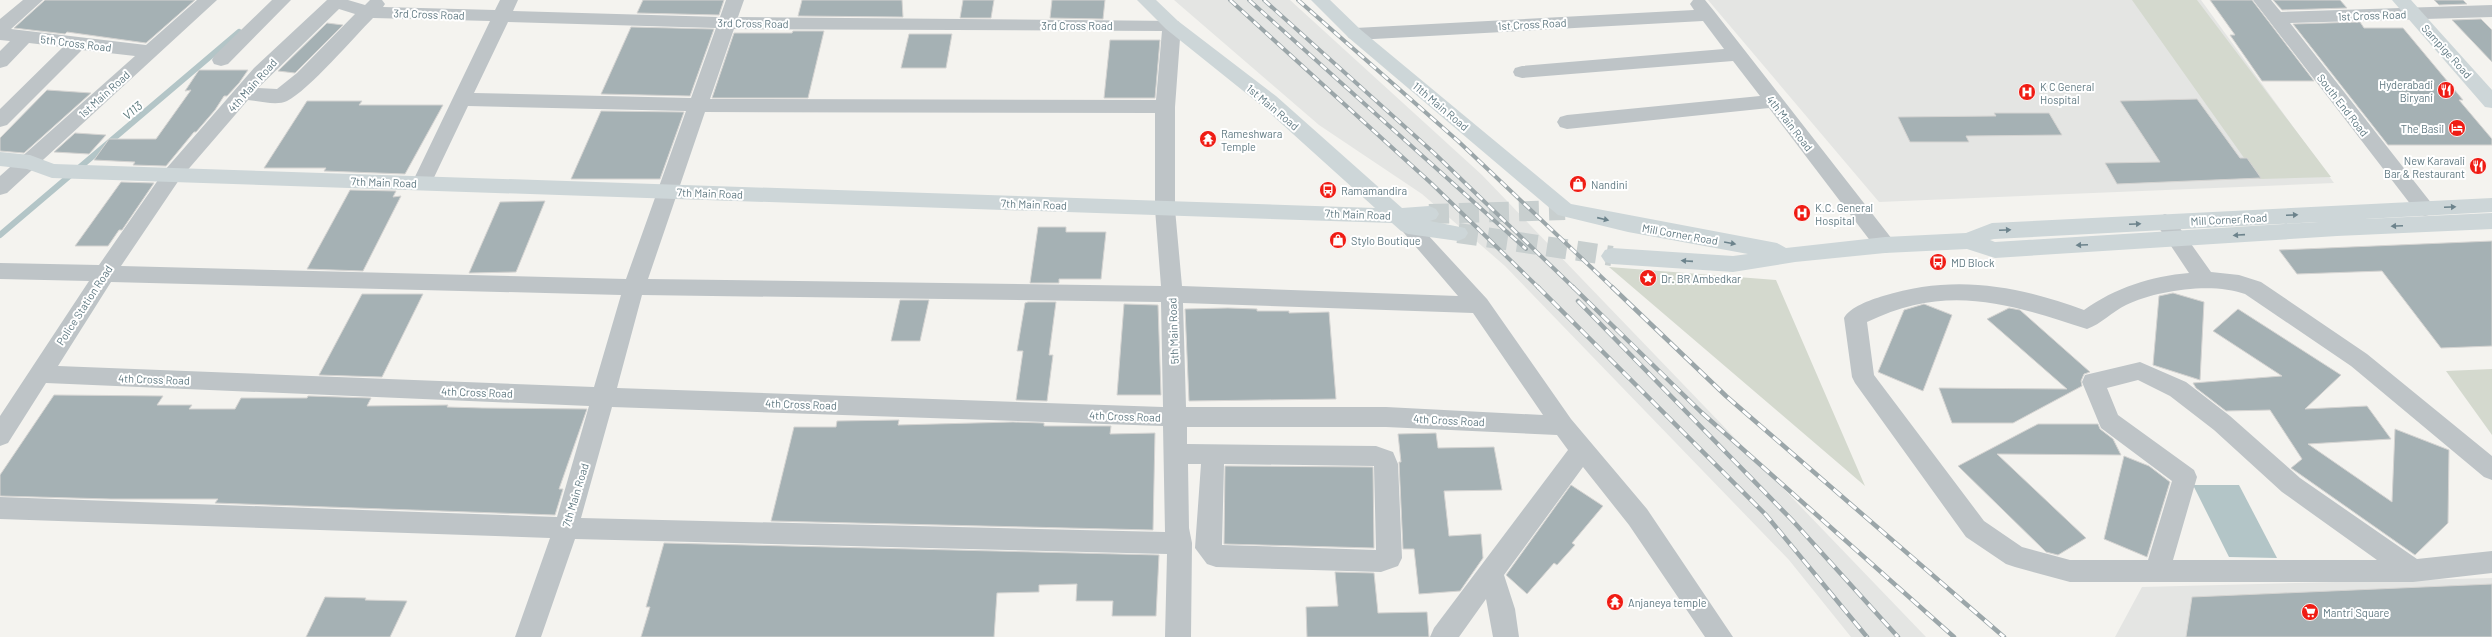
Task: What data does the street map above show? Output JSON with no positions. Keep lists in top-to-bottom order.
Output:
{
  "streets": {
    "main road": [
      "Sampige Road",
      "1st Main Road",
      "11th Main Road",
      "7th Main Road",
      "Mill Corner Road"
    ],
    "street": [
      "3rd Cross Road",
      "1st Cross Road",
      "5th Cross Road",
      "4th Main Road",
      "South End Road",
      "Police Station Road",
      "5th Main Road",
      "4th Cross Road"
    ]
  },
  "crossings": [
    ["3rd Cross Road", "4th Main Road"],
    ["3rd Cross Road", "1st Main Road"],
    ["3rd Cross Road", "5th Main Road"],
    ["1st Cross Road", "Sampige Road"],
    ["1st Cross Road", "4th Main Road"],
    ["1st Cross Road", "South End Road"],
    ["1st Cross Road", "11th Main Road"],
    ["5th Cross Road", "1st Main Road"],
    ["4th Main Road", "7th Main Road"],
    ["4th Main Road", "Mill Corner Road"],
    ["4th Main Road", "Police Station Road"],
    ["1st Main Road", "7th Main Road"],
    ["1st Main Road", "5th Main Road"],
    ["South End Road", "Mill Corner Road"],
    ["11th Main Road", "Mill Corner Road"],
    ["7th Main Road", "Police Station Road"],
    ["7th Main Road", "5th Main Road"],
    ["7th Main Road", "4th Cross Road"],
    ["Police Station Road", "4th Cross Road"],
    ["5th Main Road", "4th Cross Road"]
  ],
  "water": ["V113"],
  "places": {
    "restaurant": ["Hyderabadi Biryani", "New Karavali Bar & Restaurant"],
    "hospital": ["K C General Hospital", "K.C. General Hospital"],
    "hotel": ["The Basil"],
    "temple": ["Rameshwara Temple", "Anjaneya temple"],
    "shop": ["Nandini", "Stylo Boutique"],
    "bus stop": ["Ramamandira", "MD Block"],
    "place": ["Dr. BR Ambedkar"],
    "supermarket": ["Mantri Square"]
  }
}
